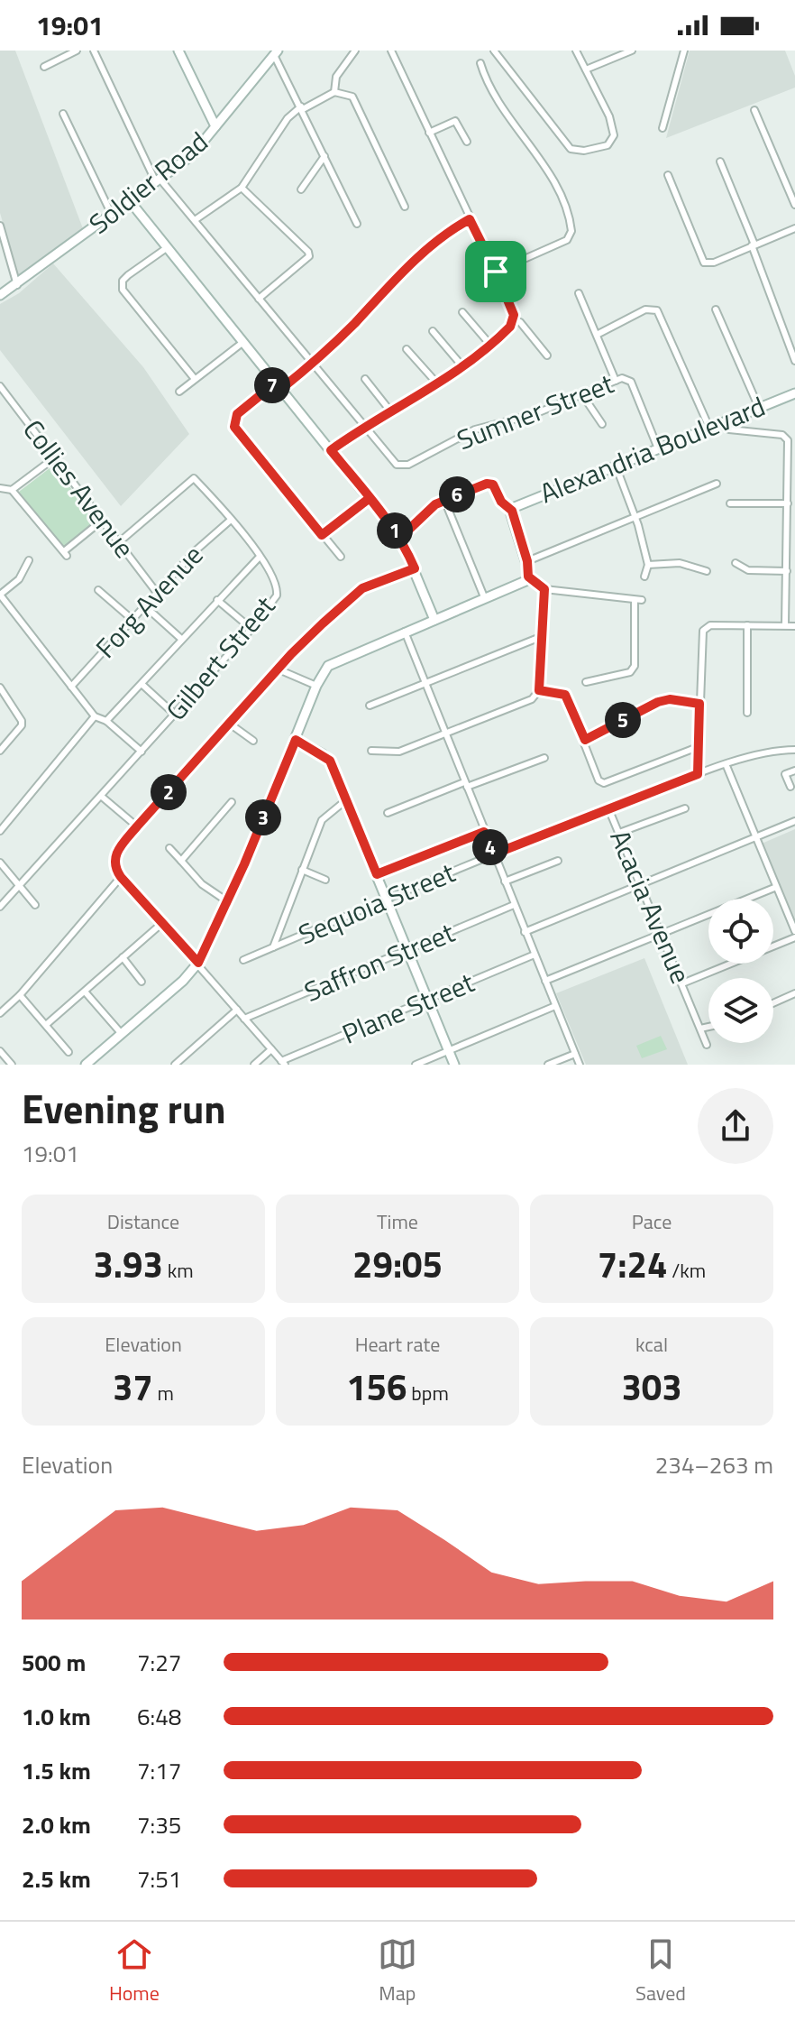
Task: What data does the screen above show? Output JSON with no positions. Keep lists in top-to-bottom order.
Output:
{
  "streets": {
    "street": [
      "Soldier Road",
      "Sumner Street",
      "Alexandria Boulevard",
      "Collies Avenue",
      "Forg Avenue",
      "Gilbert Street",
      "Sequoia Street",
      "Acacia Avenue",
      "Saffron Street",
      "Plane Street"
    ]
  },
  "crossings": [
    ["Soldier Road", "Sumner Street"],
    ["Sumner Street", "Alexandria Boulevard"],
    ["Collies Avenue", "Forg Avenue"],
    ["Collies Avenue", "Gilbert Street"],
    ["Forg Avenue", "Gilbert Street"],
    ["Sequoia Street", "Acacia Avenue"]
  ],
  "page": {
    "status": "19:01",
    "pins": [
      "7",
      "6",
      "1",
      "5",
      "2",
      "3",
      "4"
    ],
    "heading": ["Evening run", "19:01"],
    "stats": [
      ["Distance", "3.93 km"],
      ["Time", "29:05"],
      ["Pace", "7:24 /km"],
      ["Elevation", "37 m"],
      ["Heart rate", "156 bpm"],
      ["kcal", "303"]
    ],
    "chart": ["Elevation", "234–263 m"],
    "list": [
      {
        "name": "500 m",
        "note": "7:27"
      },
      {
        "name": "1.0 km",
        "note": "6:48"
      },
      {
        "name": "1.5 km",
        "note": "7:17"
      },
      {
        "name": "2.0 km",
        "note": "7:35"
      },
      {
        "name": "2.5 km",
        "note": "7:51"
      }
    ],
    "tabs": ["Home", "Map", "Saved"]
  }
}
